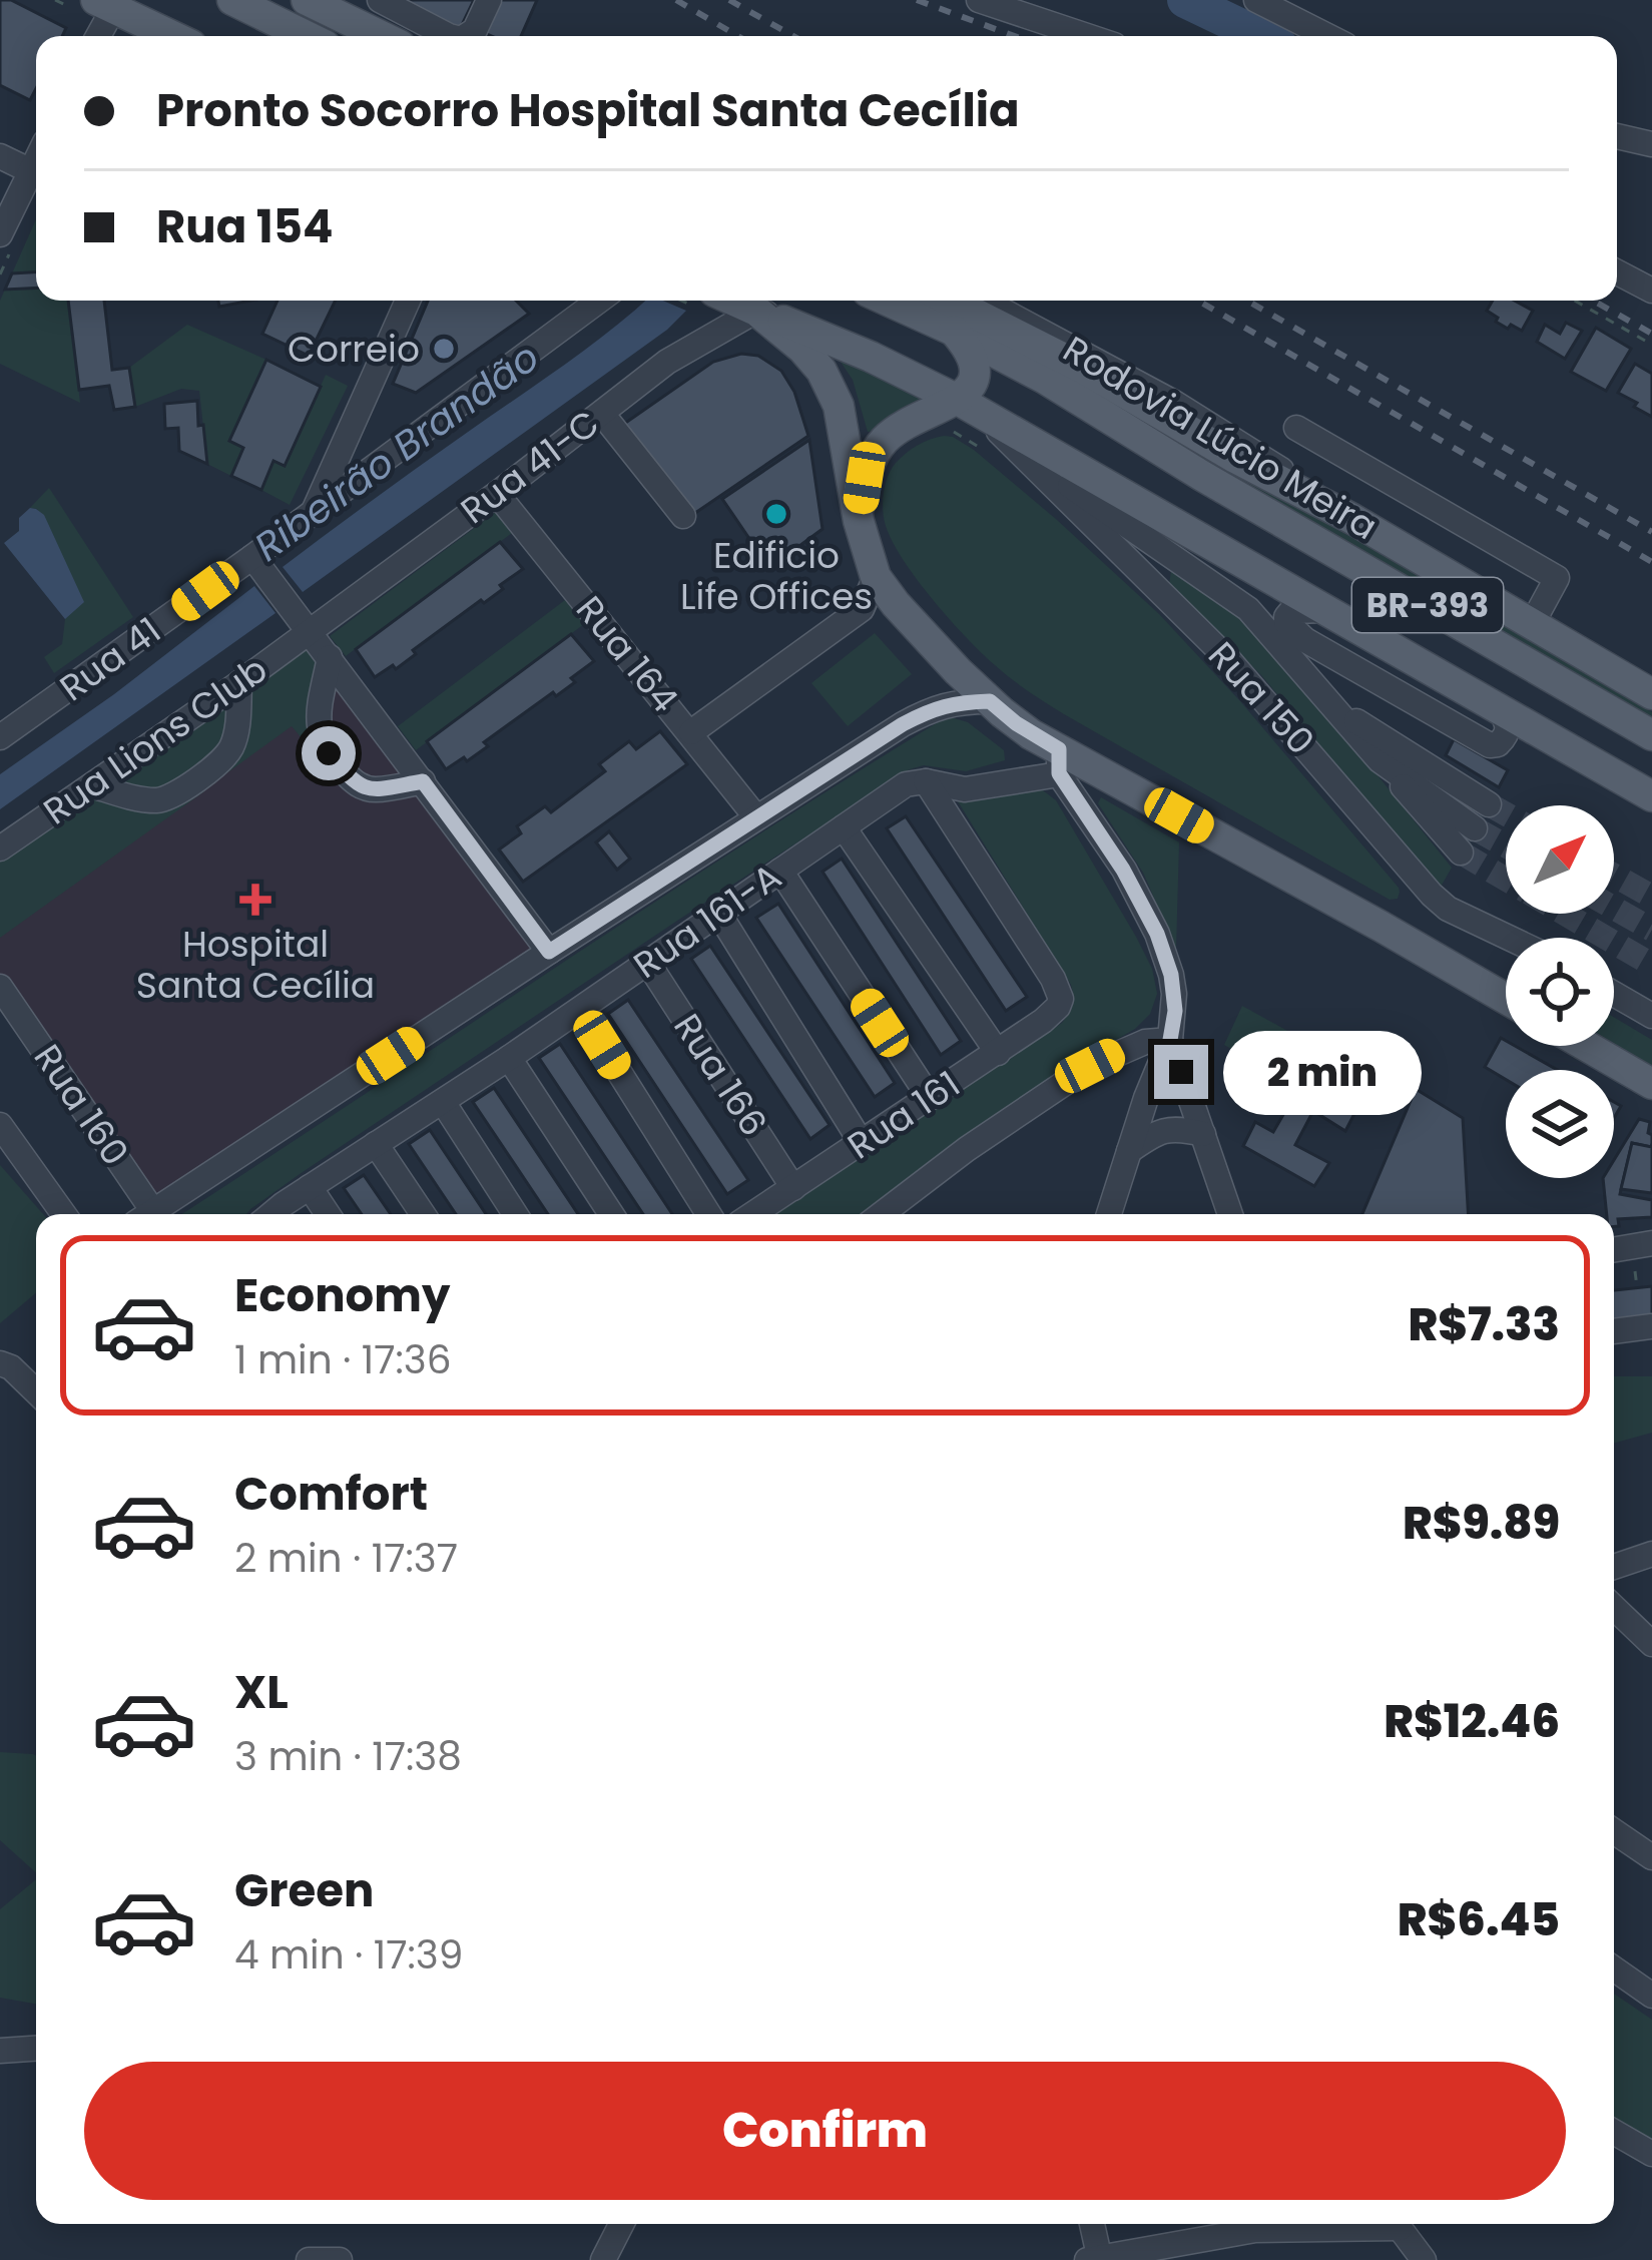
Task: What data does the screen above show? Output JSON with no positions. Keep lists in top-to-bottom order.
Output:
{
  "streets": {
    "main road": ["Rodovia Lúcio Meira", "BR-393"],
    "street": [
      "Rua 41-C",
      "Rua 164",
      "Rua 41",
      "Rua 150",
      "Rua Lions Club",
      "Rua 161-A",
      "Rua 166",
      "Rua 160",
      "Rua 161"
    ]
  },
  "crossings": [
    ["Rua 41-C", "Rua 164"],
    ["Rua 41-C", "Rua Lions Club"],
    ["Rua 161-A", "Rua 166"],
    ["Rua 161-A", "Rua 161"],
    ["Rua 166", "Rua 161"]
  ],
  "water": ["Ribeirão Brandão"],
  "places": {
    "other": ["Correio", "Edificio Life Offices"],
    "health": ["Hospital Santa Cecília"]
  },
  "north": "top right",
  "page": {
    "banner": ["Pronto Socorro Hospital Santa Cecília", "Rua 154"],
    "bubble": "2 min",
    "list": [
      {
        "name": "Economy",
        "note": "1 min · 17:36",
        "value": "R$7.33"
      },
      {
        "name": "Comfort",
        "note": "2 min · 17:37",
        "value": "R$9.89"
      },
      {
        "name": "XL",
        "note": "3 min · 17:38",
        "value": "R$12.46"
      },
      {
        "name": "Green",
        "note": "4 min · 17:39",
        "value": "R$6.45"
      }
    ],
    "buttons": "Confirm"
  }
}
